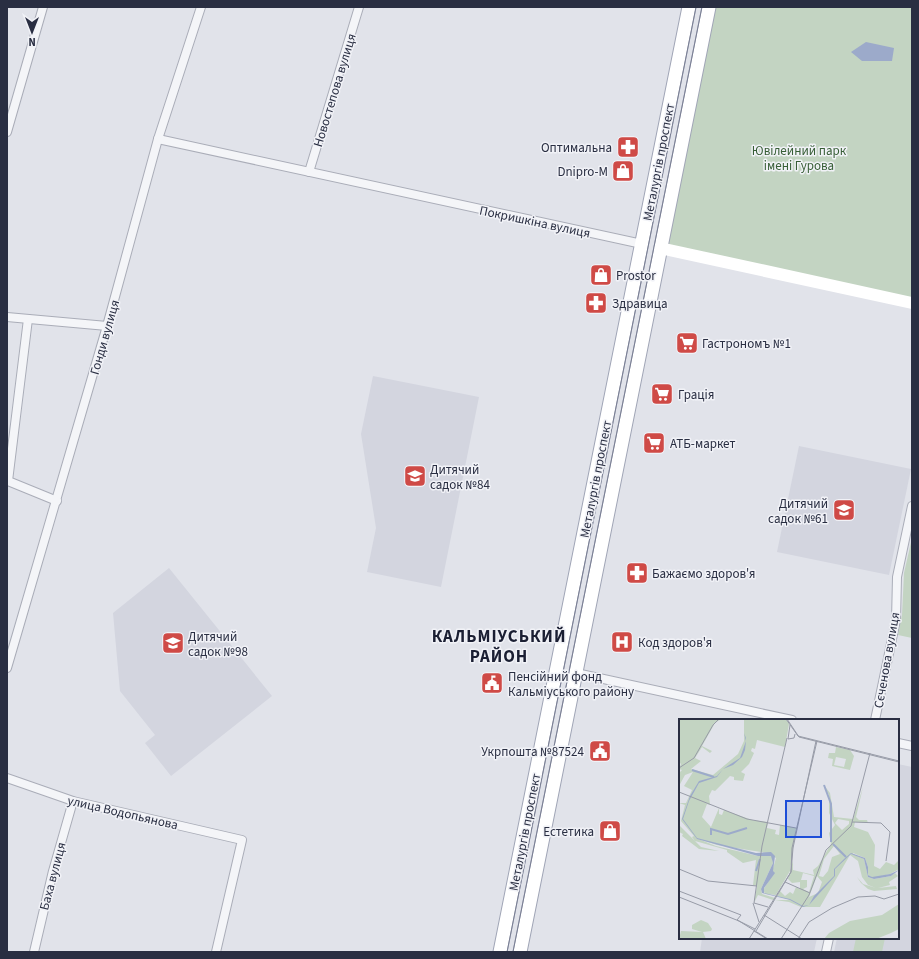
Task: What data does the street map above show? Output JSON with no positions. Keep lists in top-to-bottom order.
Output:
{
  "streets": {
    "main road": ["Металургів проспект", "Покришкіна вулиця"],
    "street": [
      "Новостепова вулиця",
      "Гонди вулиця",
      "Сєченова вулиця",
      "улица Водопьянова",
      "Баха вулиця"
    ]
  },
  "crossings": [
    ["Новостепова вулиця", "Покришкіна вулиця"],
    ["Металургів проспект", "Покришкіна вулиця"],
    ["Покришкіна вулиця", "Гонди вулиця"],
    ["улица Водопьянова", "Баха вулиця"]
  ],
  "districts": ["КАЛЬМІУСЬКИЙ РАЙОН"],
  "parks": ["Ювілейний парк імені Гурова"],
  "places": {
    "pharmacy": ["Оптимальна", "Здравица", "Бажаємо здоров'я"],
    "shop": ["Dnipro-M", "Prostor", "Естетика"],
    "supermarket": ["Гастрономъ №1", "Грація", "АТБ-маркет"],
    "school or university": ["Дитячий садок №84", "Дитячий садок №61", "Дитячий садок №98"],
    "hospital": ["Код здоров'я"],
    "public building": ["Пенсійний фонд Кальміуського району", "Укрпошта №87524"]
  },
  "north": "bottom"
}
